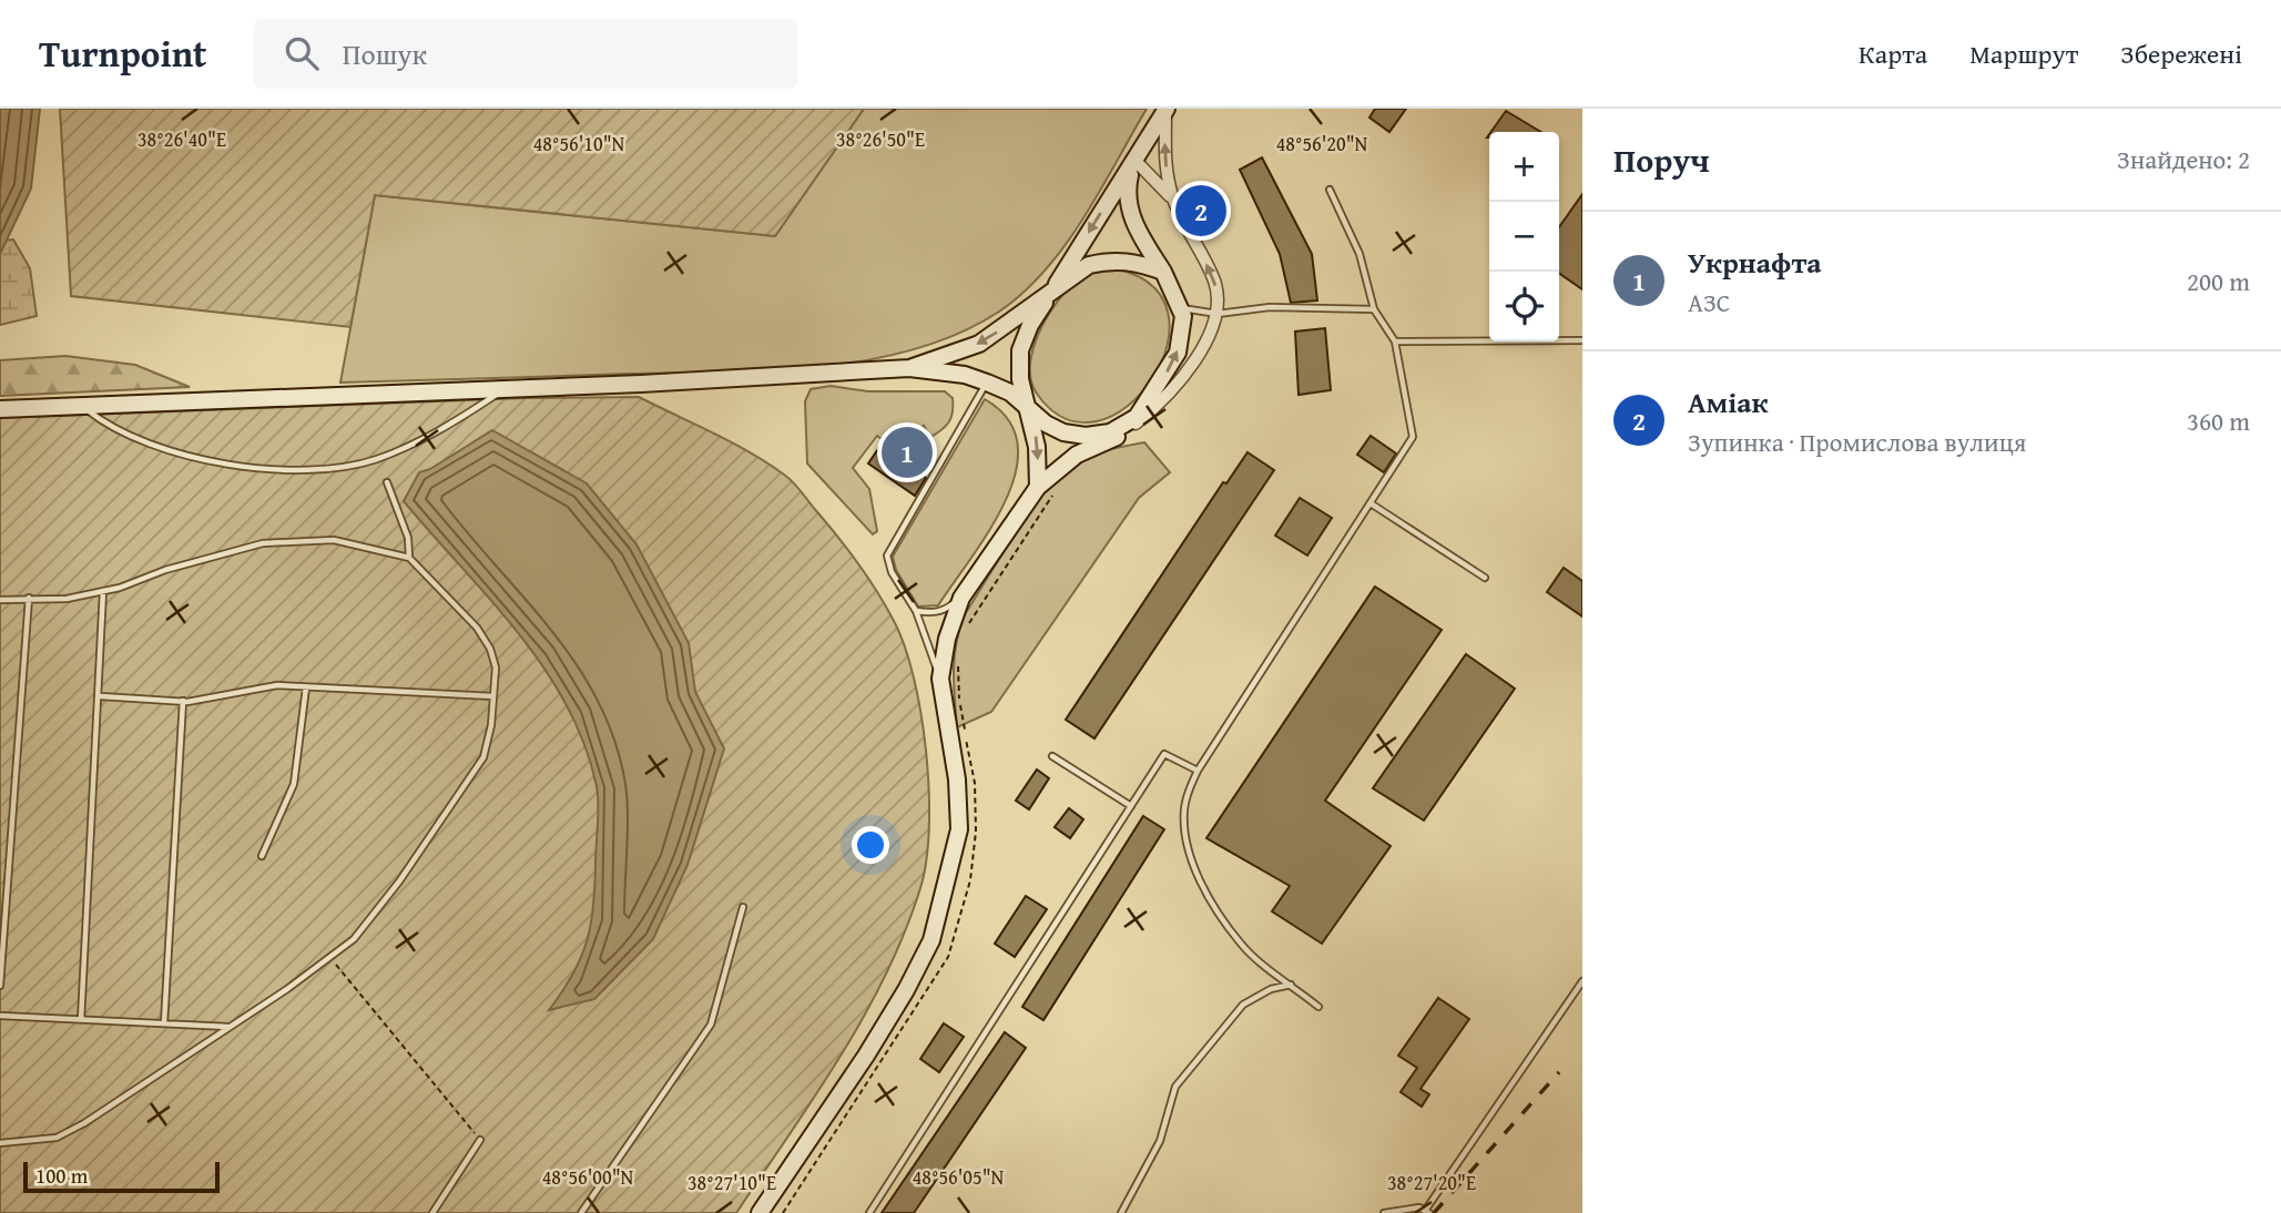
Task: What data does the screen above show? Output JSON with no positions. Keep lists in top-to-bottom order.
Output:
{
  "scale_bar": "100 m",
  "page": {
    "header": "Turnpoint",
    "search": "Пошук",
    "nav": ["Карта", "Маршрут", "Збережені"],
    "heading": ["Поруч", "Знайдено: 2"],
    "map_buttons": ["+", "−"],
    "pins": ["2", "1"],
    "list": [
      {
        "mark": "1",
        "name": "Укрнафта",
        "note": "АЗС",
        "value": "200 m"
      },
      {
        "mark": "2",
        "name": "Аміак",
        "note": "Зупинка · Промислова вулиця",
        "value": "360 m"
      }
    ],
    "scale": "100 m"
  },
  "coordinates": [
    "38°26'40\"E",
    "38°26'50\"E",
    "48°56'10\"N",
    "48°56'20\"N",
    "48°56'00\"N",
    "48°56'05\"N",
    "38°27'10\"E",
    "38°27'20\"E"
  ]
}
